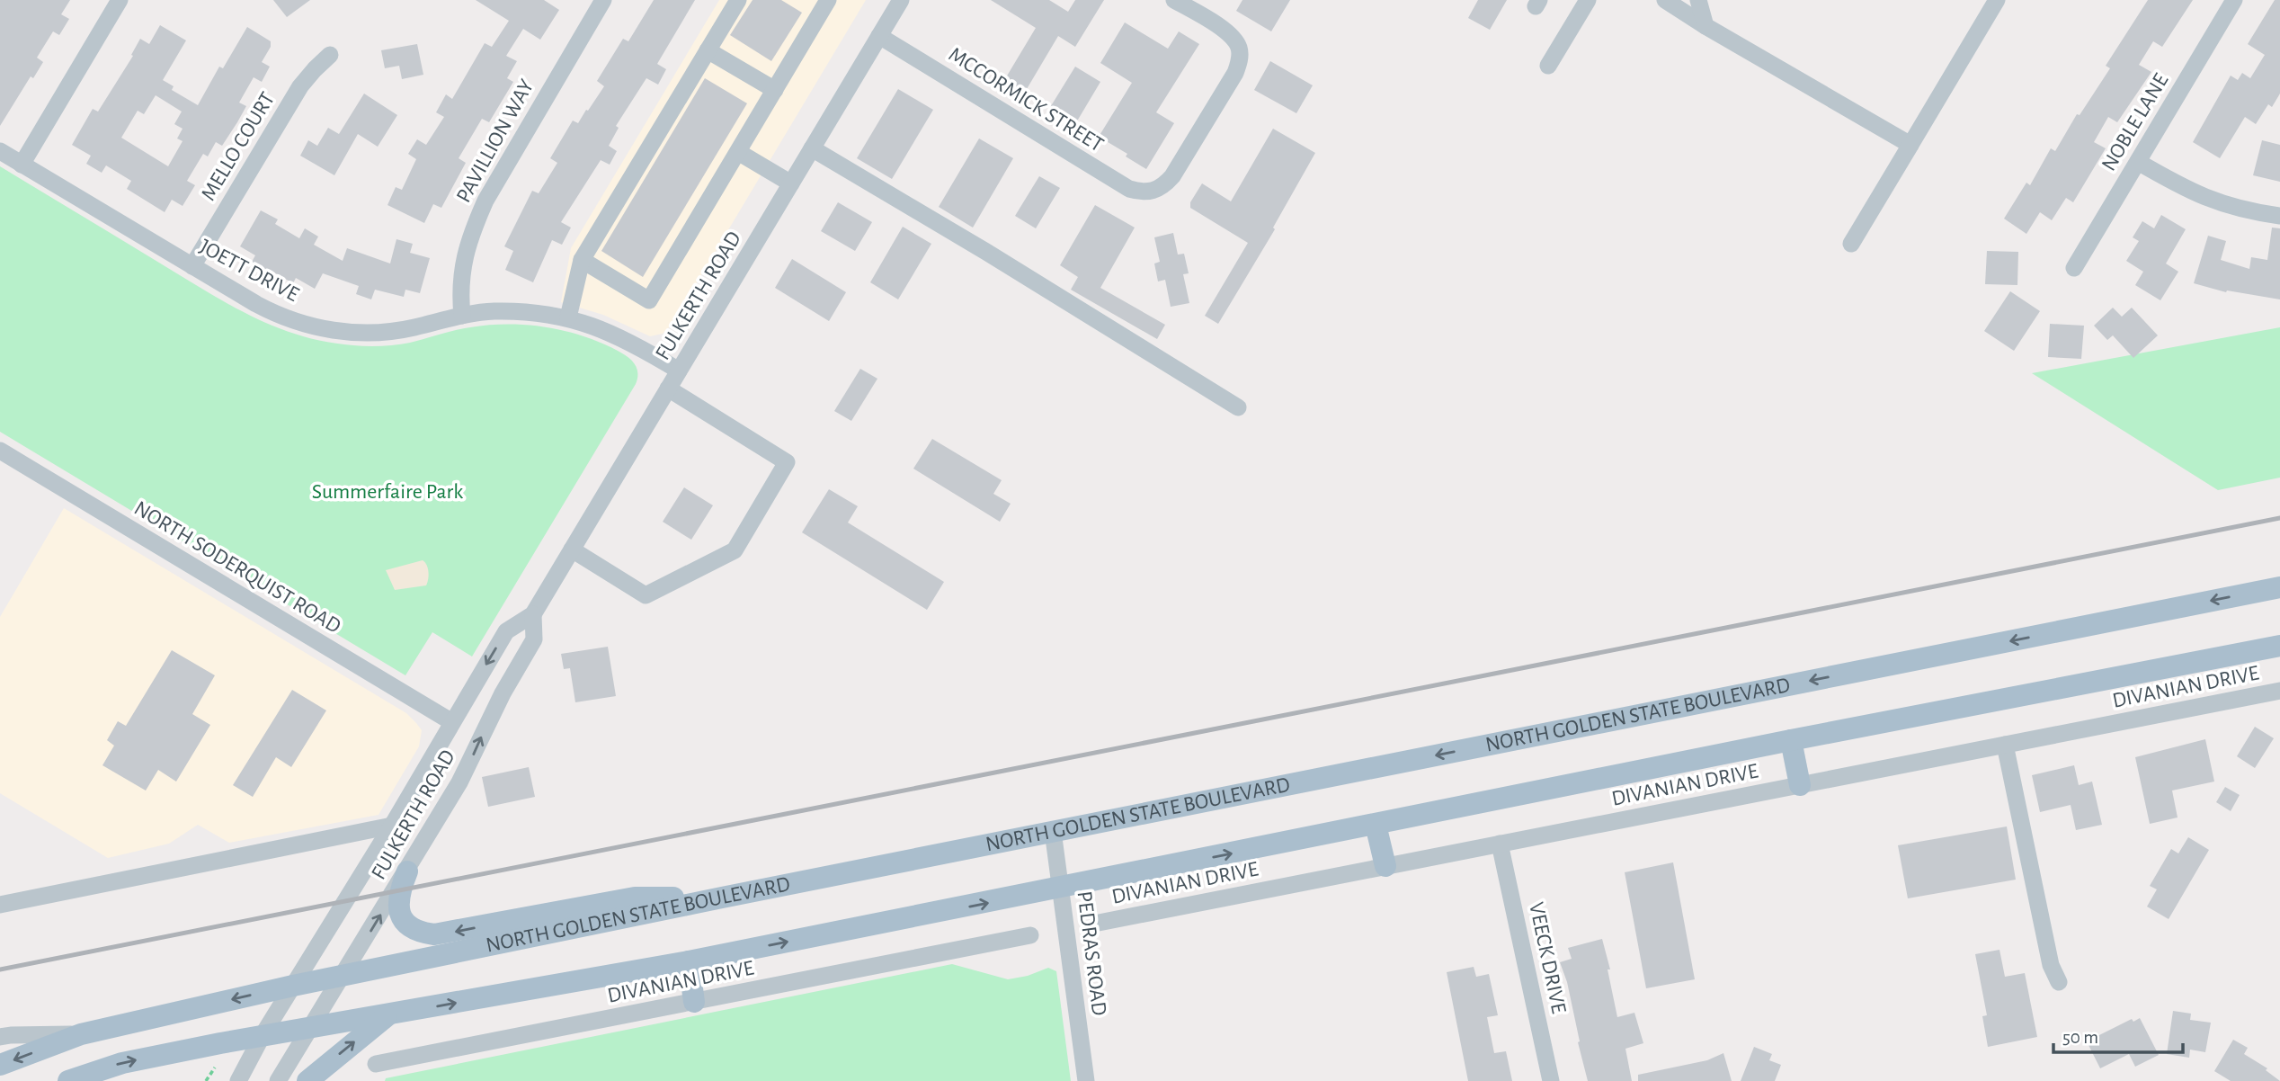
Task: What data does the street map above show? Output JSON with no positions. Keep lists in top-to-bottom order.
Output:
{
  "streets": {
    "main road": ["NORTH GOLDEN STATE BOULEVARD"],
    "street": [
      "MCCORMICK STREET",
      "NOBLE LANE",
      "PAVILLION WAY",
      "MELLO COURT",
      "JOETT DRIVE",
      "FULKERTH ROAD",
      "NORTH SODERQUIST ROAD",
      "DIVANIAN DRIVE",
      "PEDRAS ROAD",
      "VEECK DRIVE"
    ]
  },
  "crossings": [
    ["MCCORMICK STREET", "FULKERTH ROAD"],
    ["PAVILLION WAY", "JOETT DRIVE"],
    ["MELLO COURT", "JOETT DRIVE"],
    ["JOETT DRIVE", "FULKERTH ROAD"],
    ["FULKERTH ROAD", "NORTH SODERQUIST ROAD"],
    ["FULKERTH ROAD", "NORTH GOLDEN STATE BOULEVARD"],
    ["DIVANIAN DRIVE", "VEECK DRIVE"],
    ["NORTH GOLDEN STATE BOULEVARD", "PEDRAS ROAD"]
  ],
  "parks": ["Summerfaire Park"],
  "scale_bar": "50 m"
}
